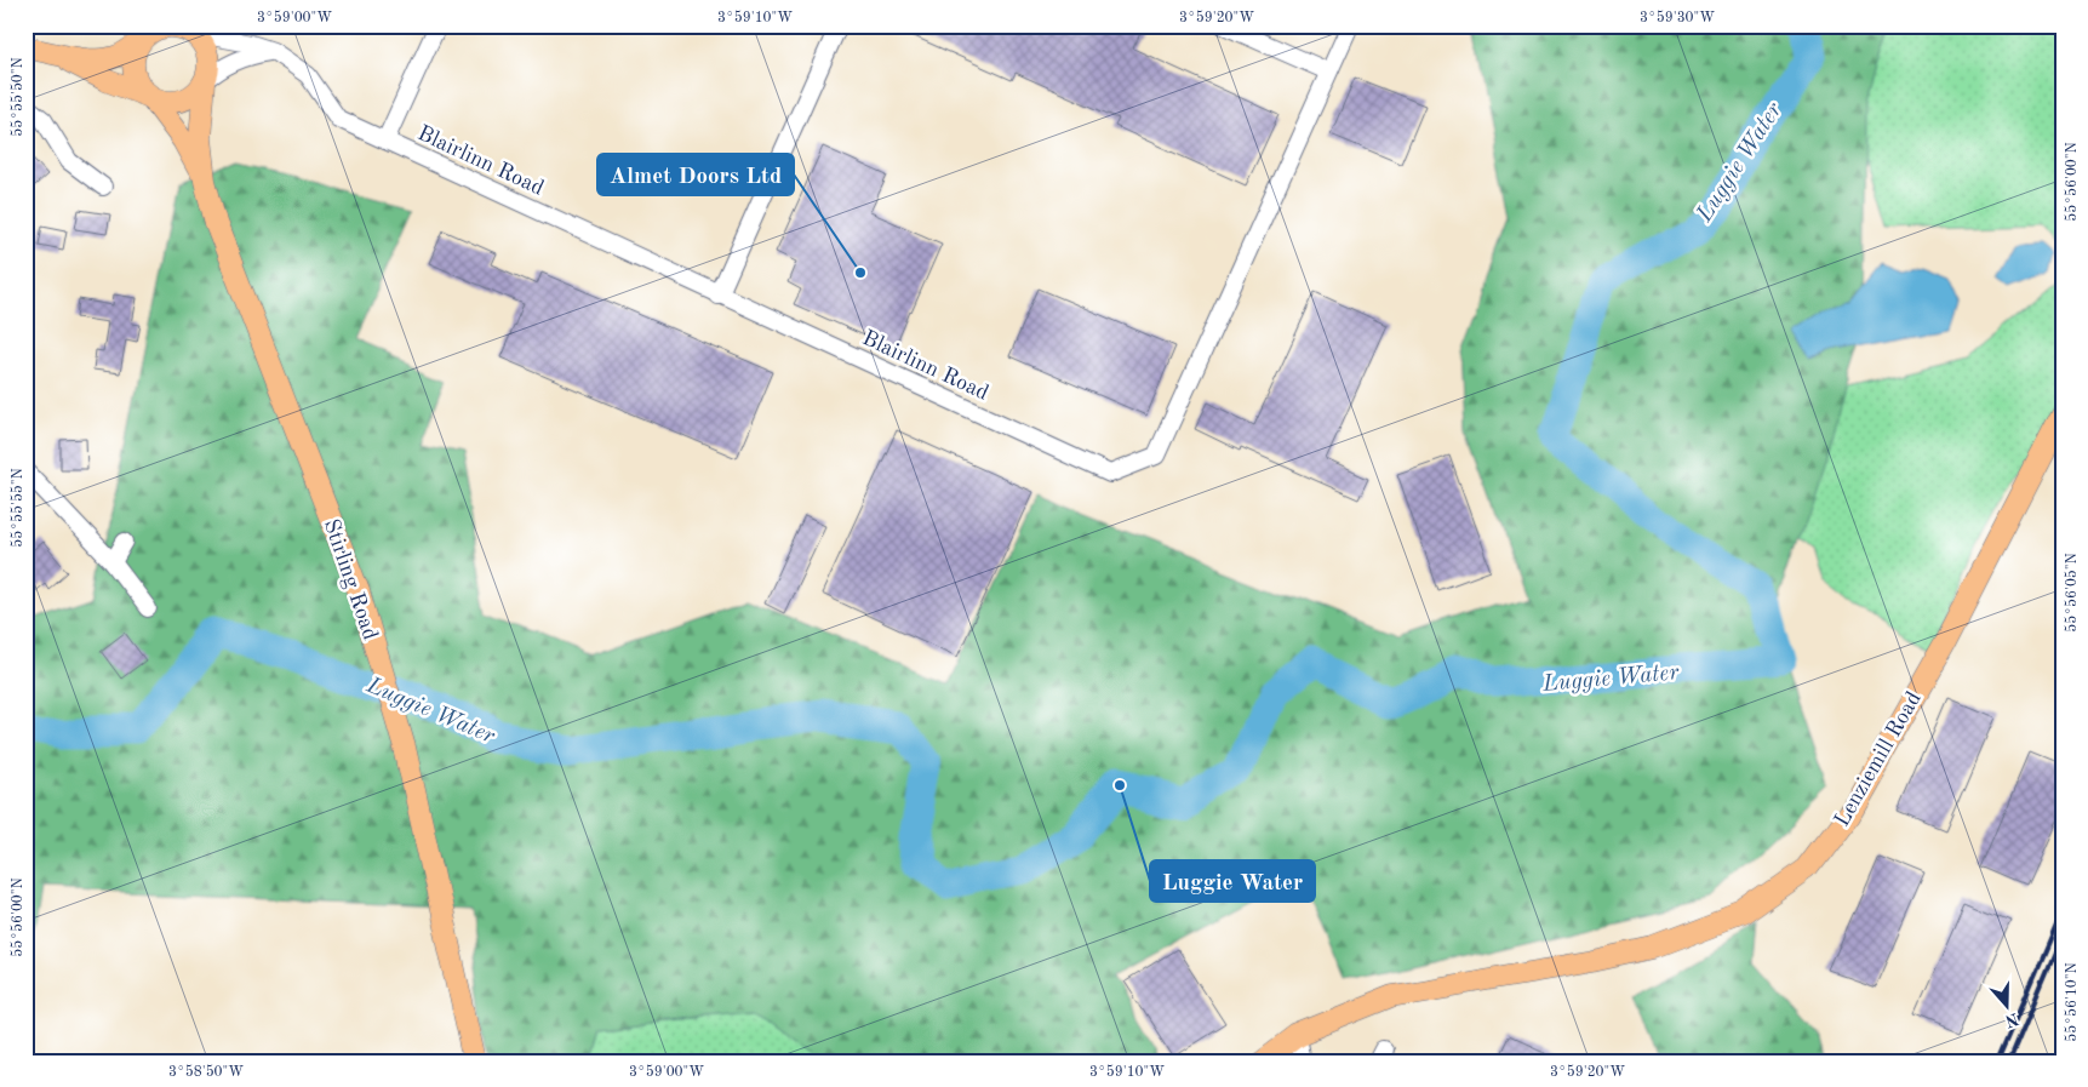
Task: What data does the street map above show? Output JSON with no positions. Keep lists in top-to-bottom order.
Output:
{
  "streets": {
    "main road": ["Stirling Road", "Lenziemill Road"],
    "street": ["Blairlinn Road"]
  },
  "crossings": [
    ["Blairlinn Road", "Stirling Road"]
  ],
  "water": ["Luggie Water"],
  "places": ["Almet Doors Ltd", "Luggie Water"],
  "north": "bottom",
  "coordinates": [
    "3°59'00\"W",
    "3°59'10\"W",
    "3°59'20\"W",
    "3°59'30\"W",
    "55°55'50\"N",
    "55°56'00\"N",
    "55°55'55\"N",
    "55°56'05\"N",
    "55°56'10\"N",
    "3°58'50\"W"
  ]
}
